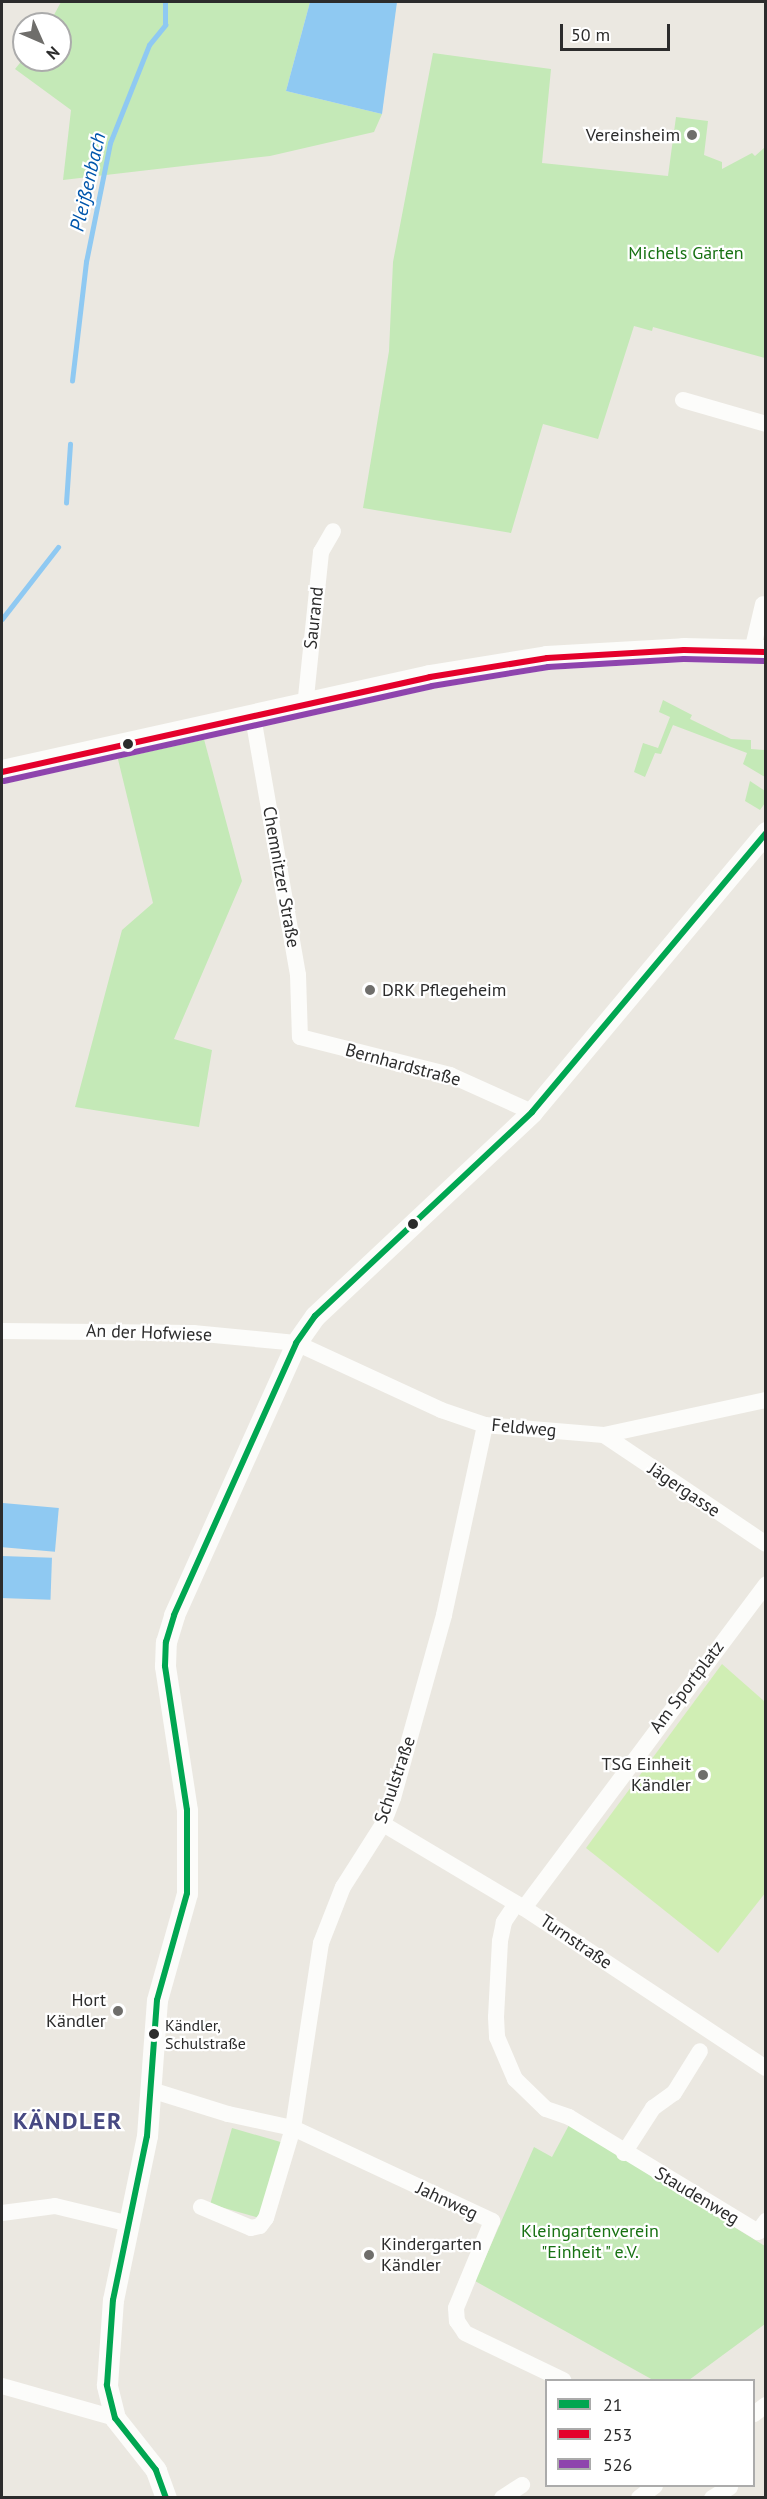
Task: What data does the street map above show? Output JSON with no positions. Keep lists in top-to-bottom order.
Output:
{
  "streets": {
    "street": [
      "Saurand",
      "Chemnitzer Straße",
      "Bernhardstraße",
      "An der Hofwiese",
      "Feldweg",
      "Jägergasse",
      "Am Sportplatz",
      "Schulstraße",
      "Turnstraße",
      "Staudenweg",
      "Jahnweg"
    ]
  },
  "crossings": [
    ["Chemnitzer Straße", "Bernhardstraße"],
    ["An der Hofwiese", "Feldweg"],
    ["Feldweg", "Jägergasse"],
    ["Feldweg", "Schulstraße"],
    ["Am Sportplatz", "Turnstraße"],
    ["Am Sportplatz", "Staudenweg"],
    ["Schulstraße", "Turnstraße"],
    ["Schulstraße", "Jahnweg"]
  ],
  "districts": ["KÄNDLER"],
  "water": ["Pleißenbach"],
  "parks": ["Michels Gärten", "Kleingartenverein \"Einheit \" e.V."],
  "places": [
    "Vereinsheim",
    "DRK Pflegeheim",
    "TSG Einheit Kändler",
    "Hort Kändler",
    "Kändler, Schulstraße",
    "Kindergarten Kändler"
  ],
  "lines": ["transit line 253", "transit line 526", "transit line 21"],
  "legend": ["21", "253", "526"],
  "scale_bar": "50 m",
  "north": "bottom right"
}
